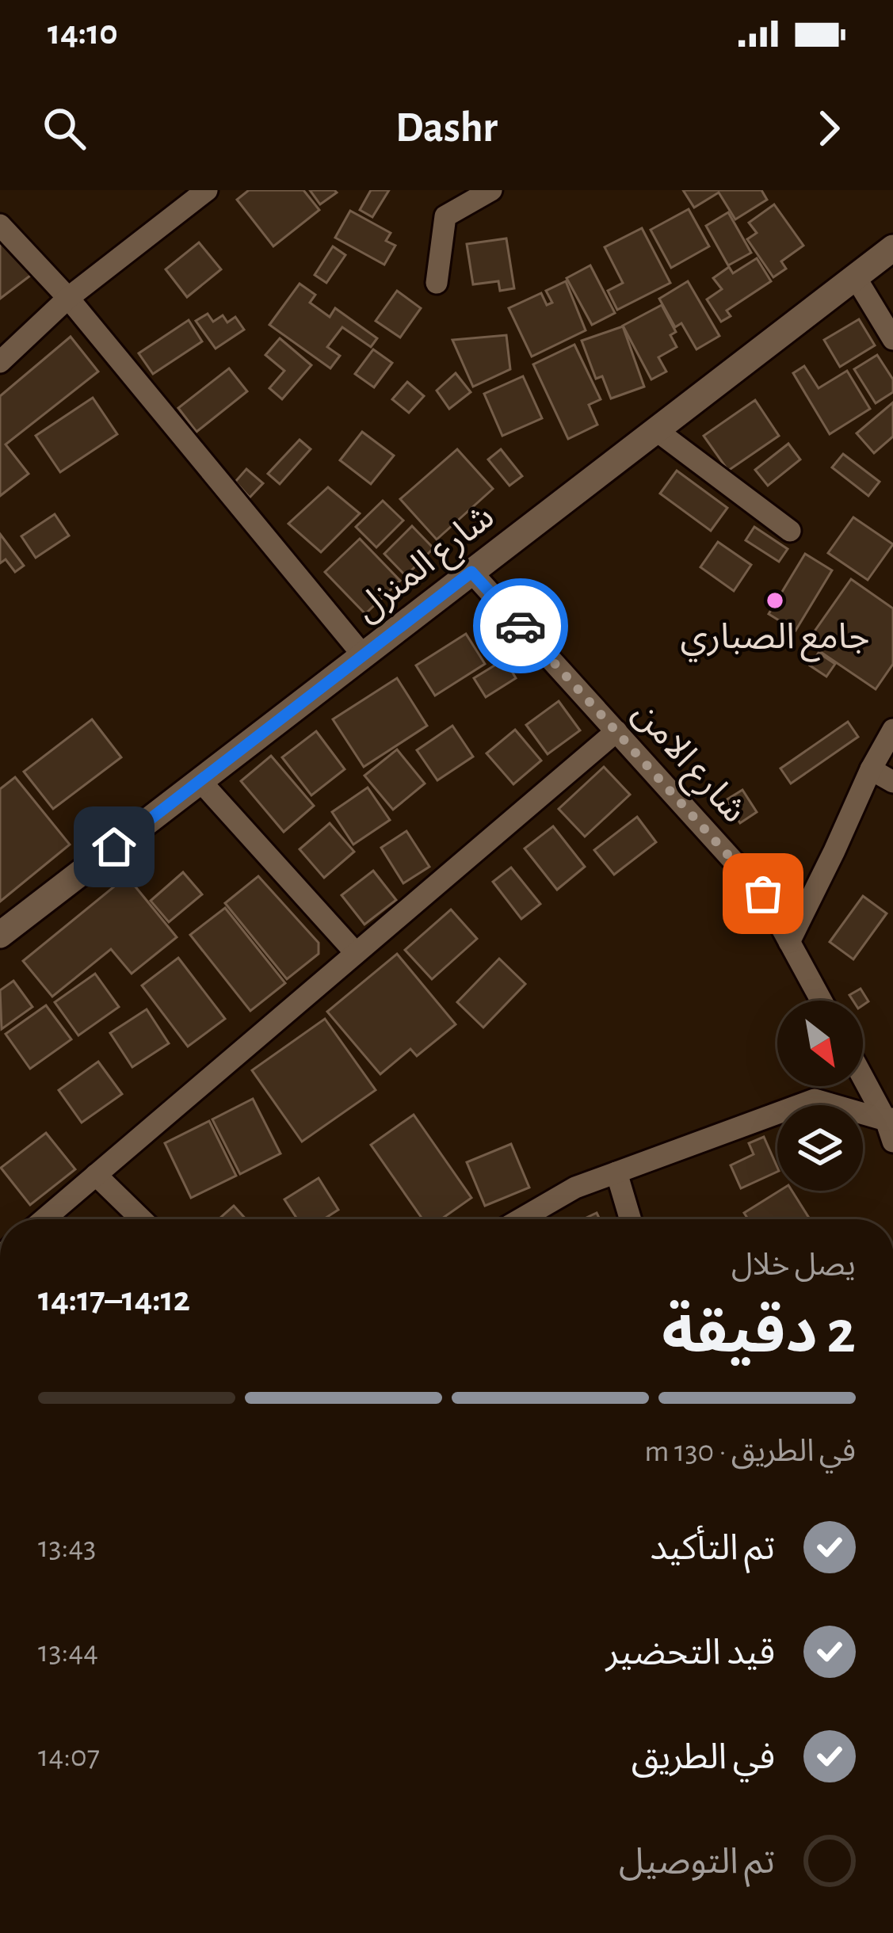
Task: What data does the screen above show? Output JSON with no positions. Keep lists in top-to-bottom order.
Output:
{
  "streets": {
    "street": ["شارع المنزل", "شارع الامن"]
  },
  "crossings": [
    ["شارع المنزل", "شارع الامن"]
  ],
  "places": ["جامع الصباري"],
  "north": "bottom right",
  "page": {
    "status": "14:10",
    "header": "Dashr",
    "heading": ["2 دقيقة", "يصل خلال", "14:12–14:17"],
    "bar": "في الطريق · 130 m",
    "list": [
      ["تم التأكيد", "13:43"],
      ["قيد التحضير", "13:44"],
      ["في الطريق", "14:07"],
      "تم التوصيل"
    ]
  }
}
